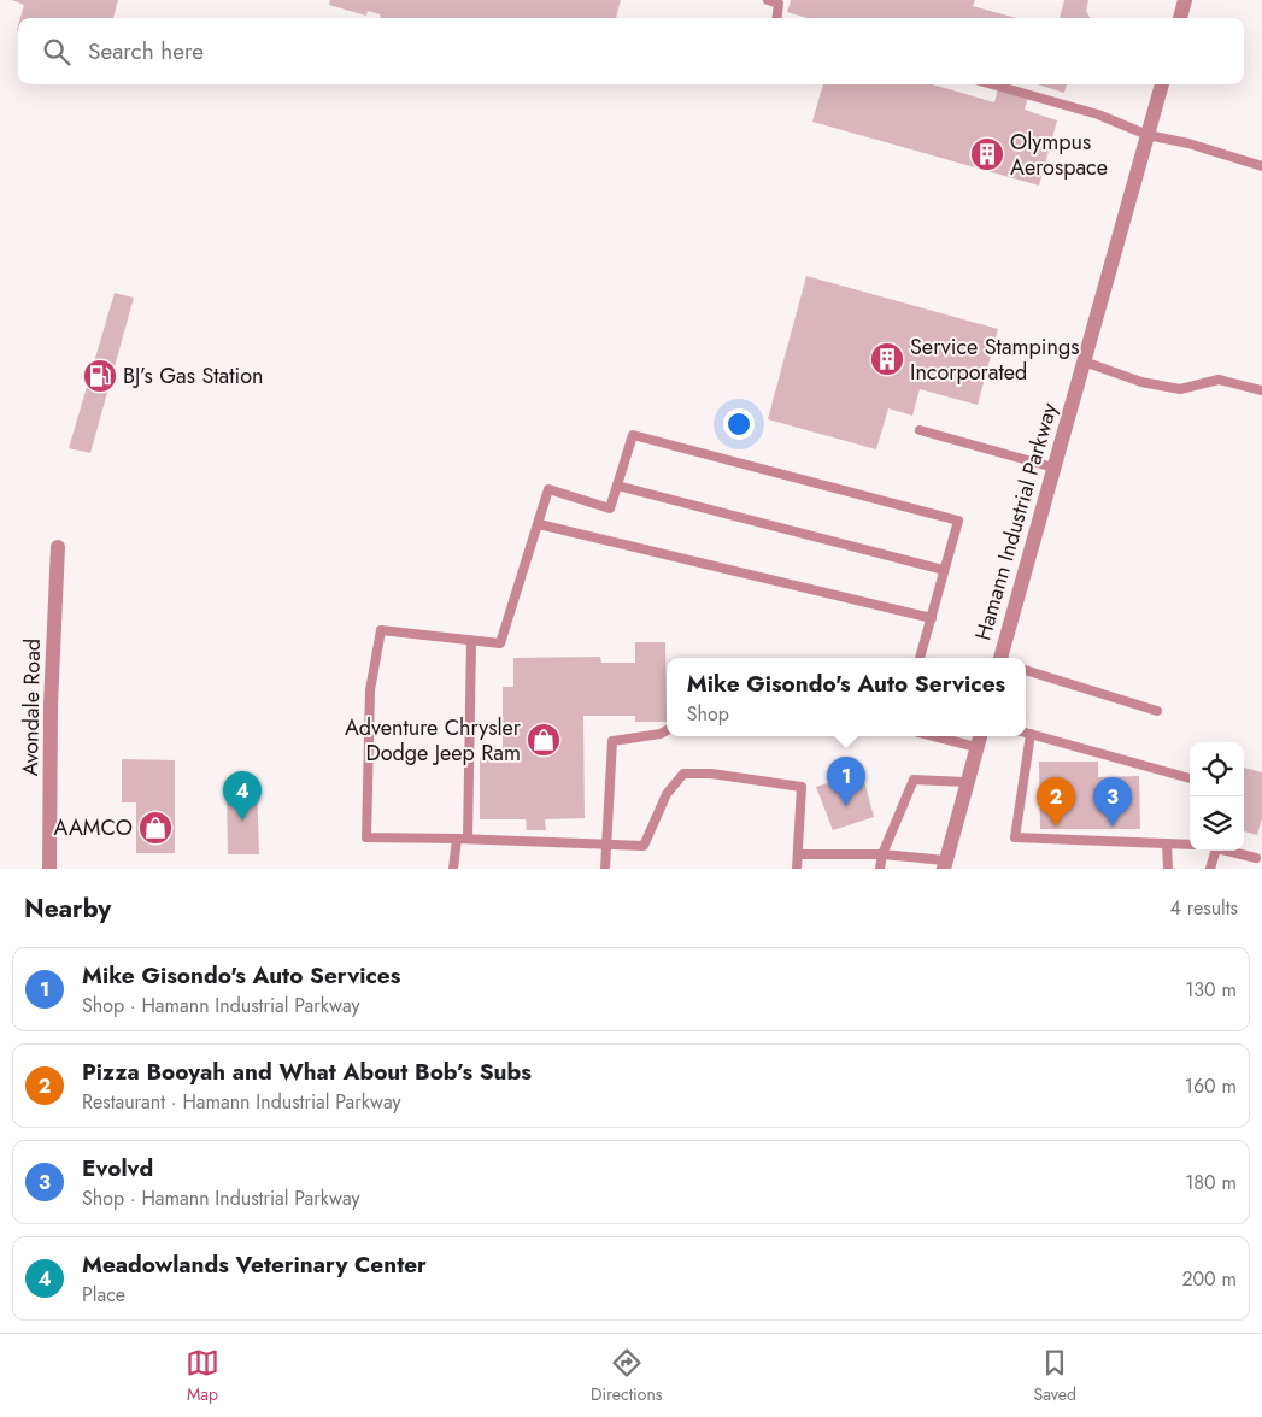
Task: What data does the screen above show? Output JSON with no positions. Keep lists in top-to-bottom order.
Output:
{
  "streets": {
    "street": ["Hamann Industrial Parkway", "Avondale Road"]
  },
  "places": {
    "building": ["Olympus Aerospace", "Service Stampings Incorporated"],
    "fuel station": ["BJ’s Gas Station"],
    "shop": ["Adventure Chrysler Dodge Jeep Ram", "AAMCO"]
  },
  "page": {
    "search": "Search here",
    "popup": ["Mike Gisondo's Auto Services", "Shop"],
    "pins": [
      "1",
      "4",
      "2",
      "3"
    ],
    "heading": ["Nearby", "4 results"],
    "list": [
      {
        "mark": "1",
        "name": "Mike Gisondo's Auto Services",
        "note": "Shop · Hamann Industrial Parkway",
        "value": "130 m"
      },
      {
        "mark": "2",
        "name": "Pizza Booyah and What About Bob’s Subs",
        "note": "Restaurant · Hamann Industrial Parkway",
        "value": "160 m"
      },
      {
        "mark": "3",
        "name": "Evolvd",
        "note": "Shop · Hamann Industrial Parkway",
        "value": "180 m"
      },
      {
        "mark": "4",
        "name": "Meadowlands Veterinary Center",
        "note": "Place",
        "value": "200 m"
      }
    ],
    "nav": ["Map", "Directions", "Saved"]
  }
}
